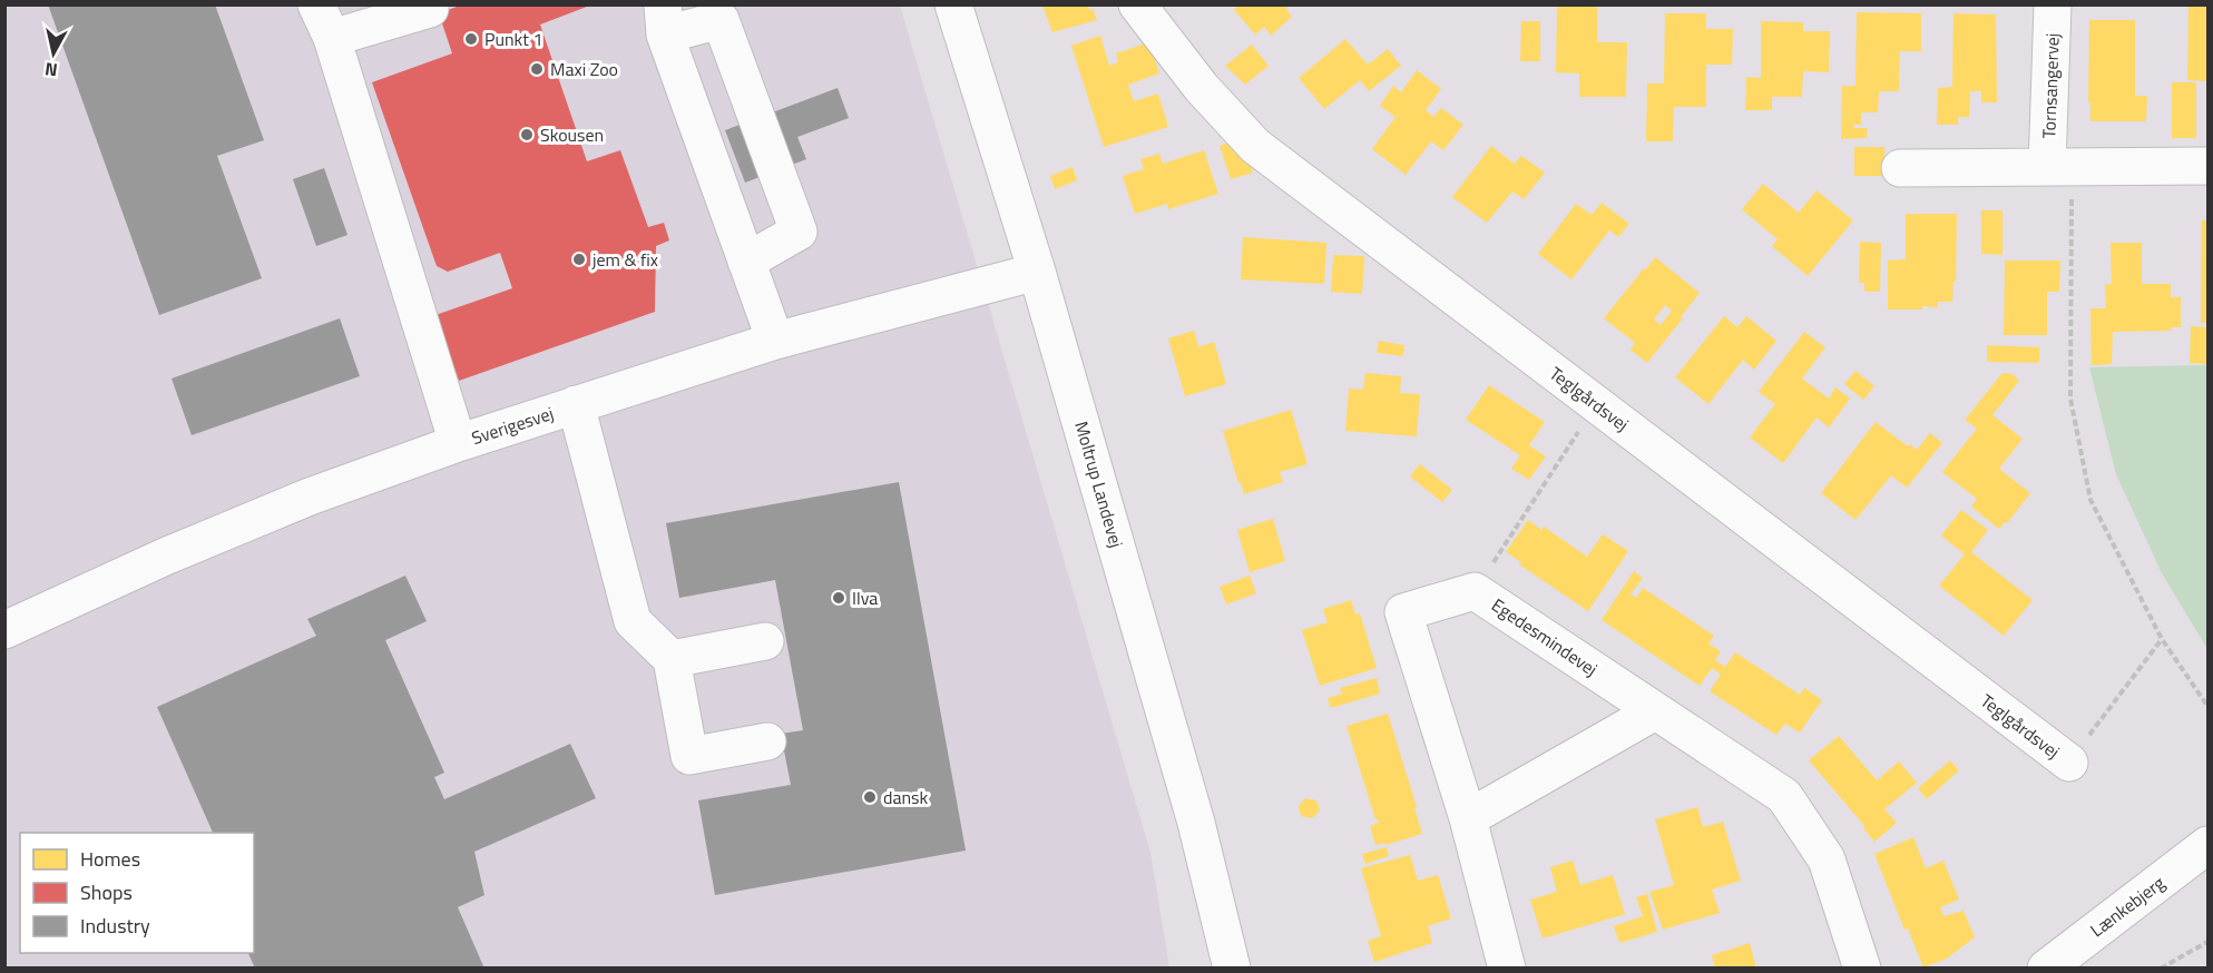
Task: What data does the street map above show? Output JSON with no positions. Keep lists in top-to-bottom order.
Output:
{
  "streets": {
    "street": [
      "Tornsangervej",
      "Teglgårdsvej",
      "Sverigesvej",
      "Moltrup Landevej",
      "Egedesmindevej",
      "Lænkebjerg"
    ]
  },
  "crossings": [
    ["Sverigesvej", "Moltrup Landevej"]
  ],
  "places": [
    "Punkt 1",
    "Maxi Zoo",
    "Skousen",
    "jem & fix",
    "Ilva",
    "dansk"
  ],
  "legend": ["Homes", "Shops", "Industry"],
  "north": "bottom"
}
